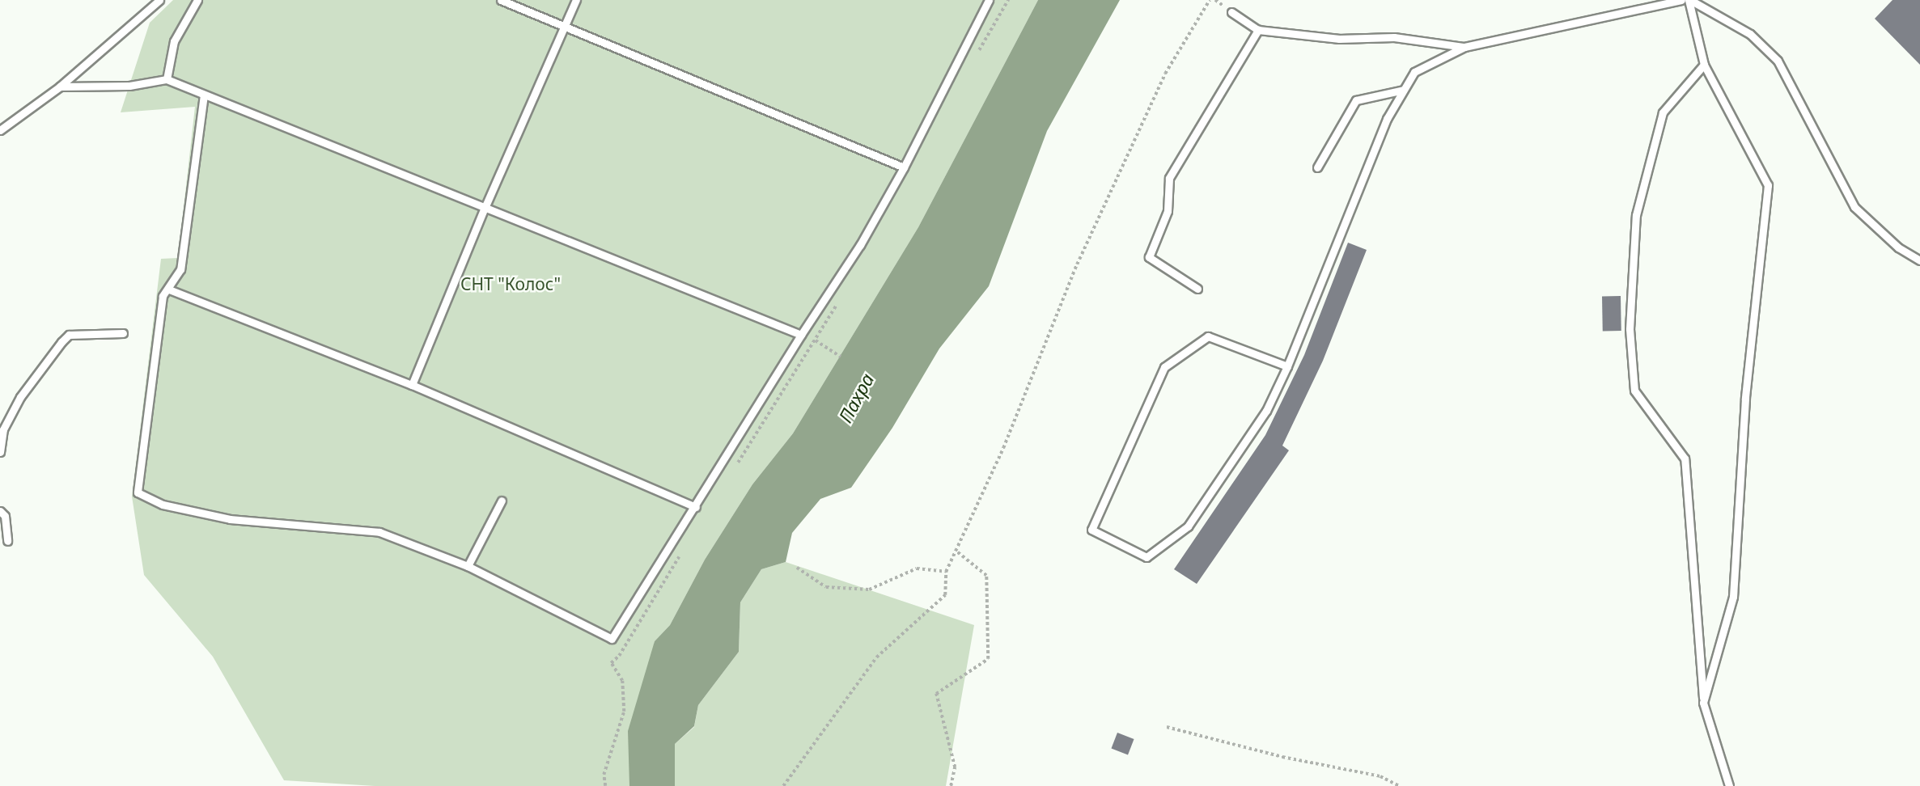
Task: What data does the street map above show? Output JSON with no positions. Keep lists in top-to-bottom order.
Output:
{
  "water": ["Пахра"],
  "parks": ["СНТ \"Колос\""]
}
